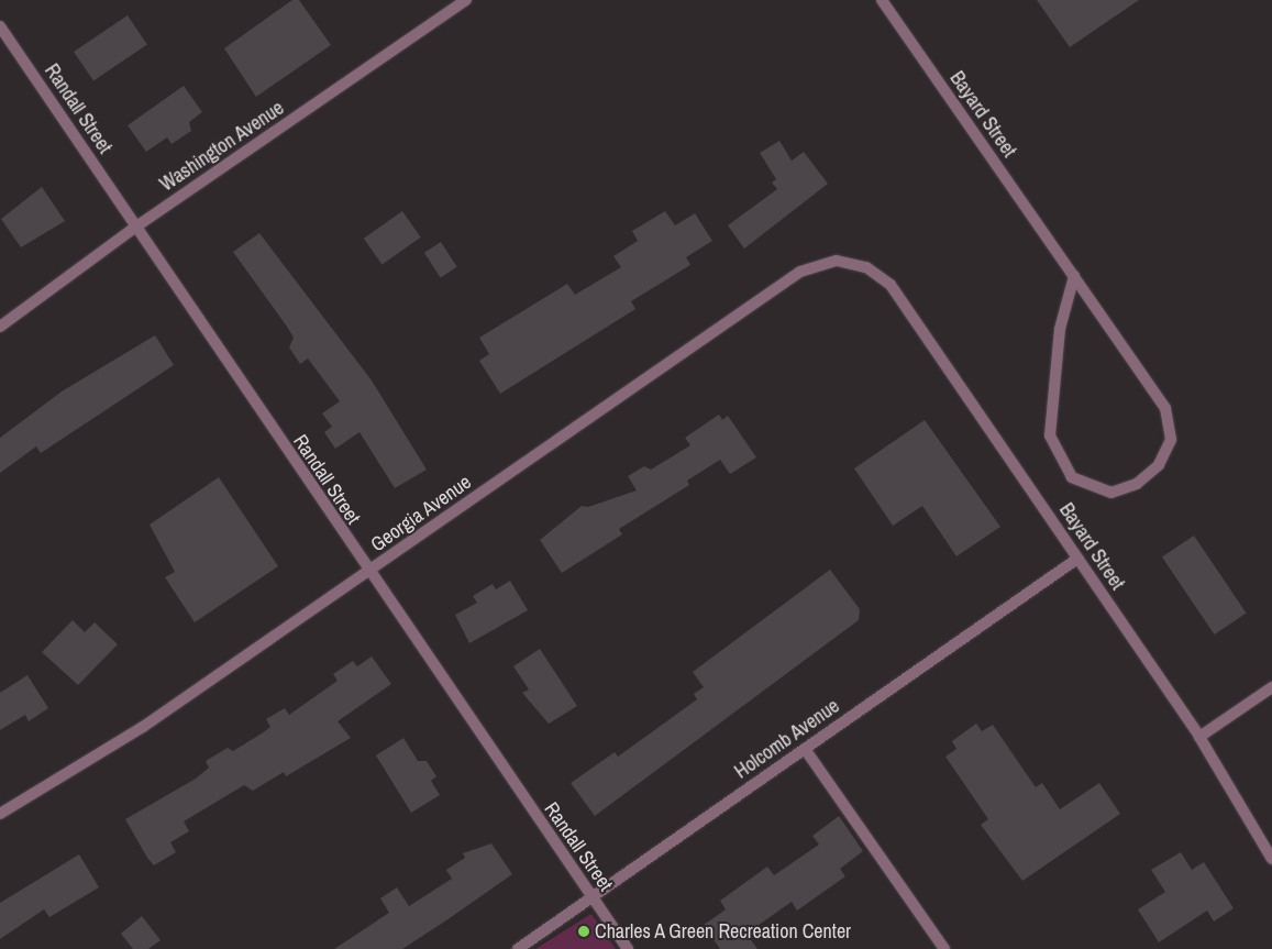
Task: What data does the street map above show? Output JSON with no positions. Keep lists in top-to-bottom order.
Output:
{
  "streets": {
    "street": [
      "Randall Street",
      "Bayard Street",
      "Washington Avenue",
      "Georgia Avenue",
      "Holcomb Avenue"
    ]
  },
  "crossings": [
    ["Randall Street", "Washington Avenue"],
    ["Randall Street", "Georgia Avenue"],
    ["Randall Street", "Holcomb Avenue"],
    ["Bayard Street", "Georgia Avenue"],
    ["Bayard Street", "Holcomb Avenue"]
  ],
  "places": ["Charles A Green Recreation Center"]
}
